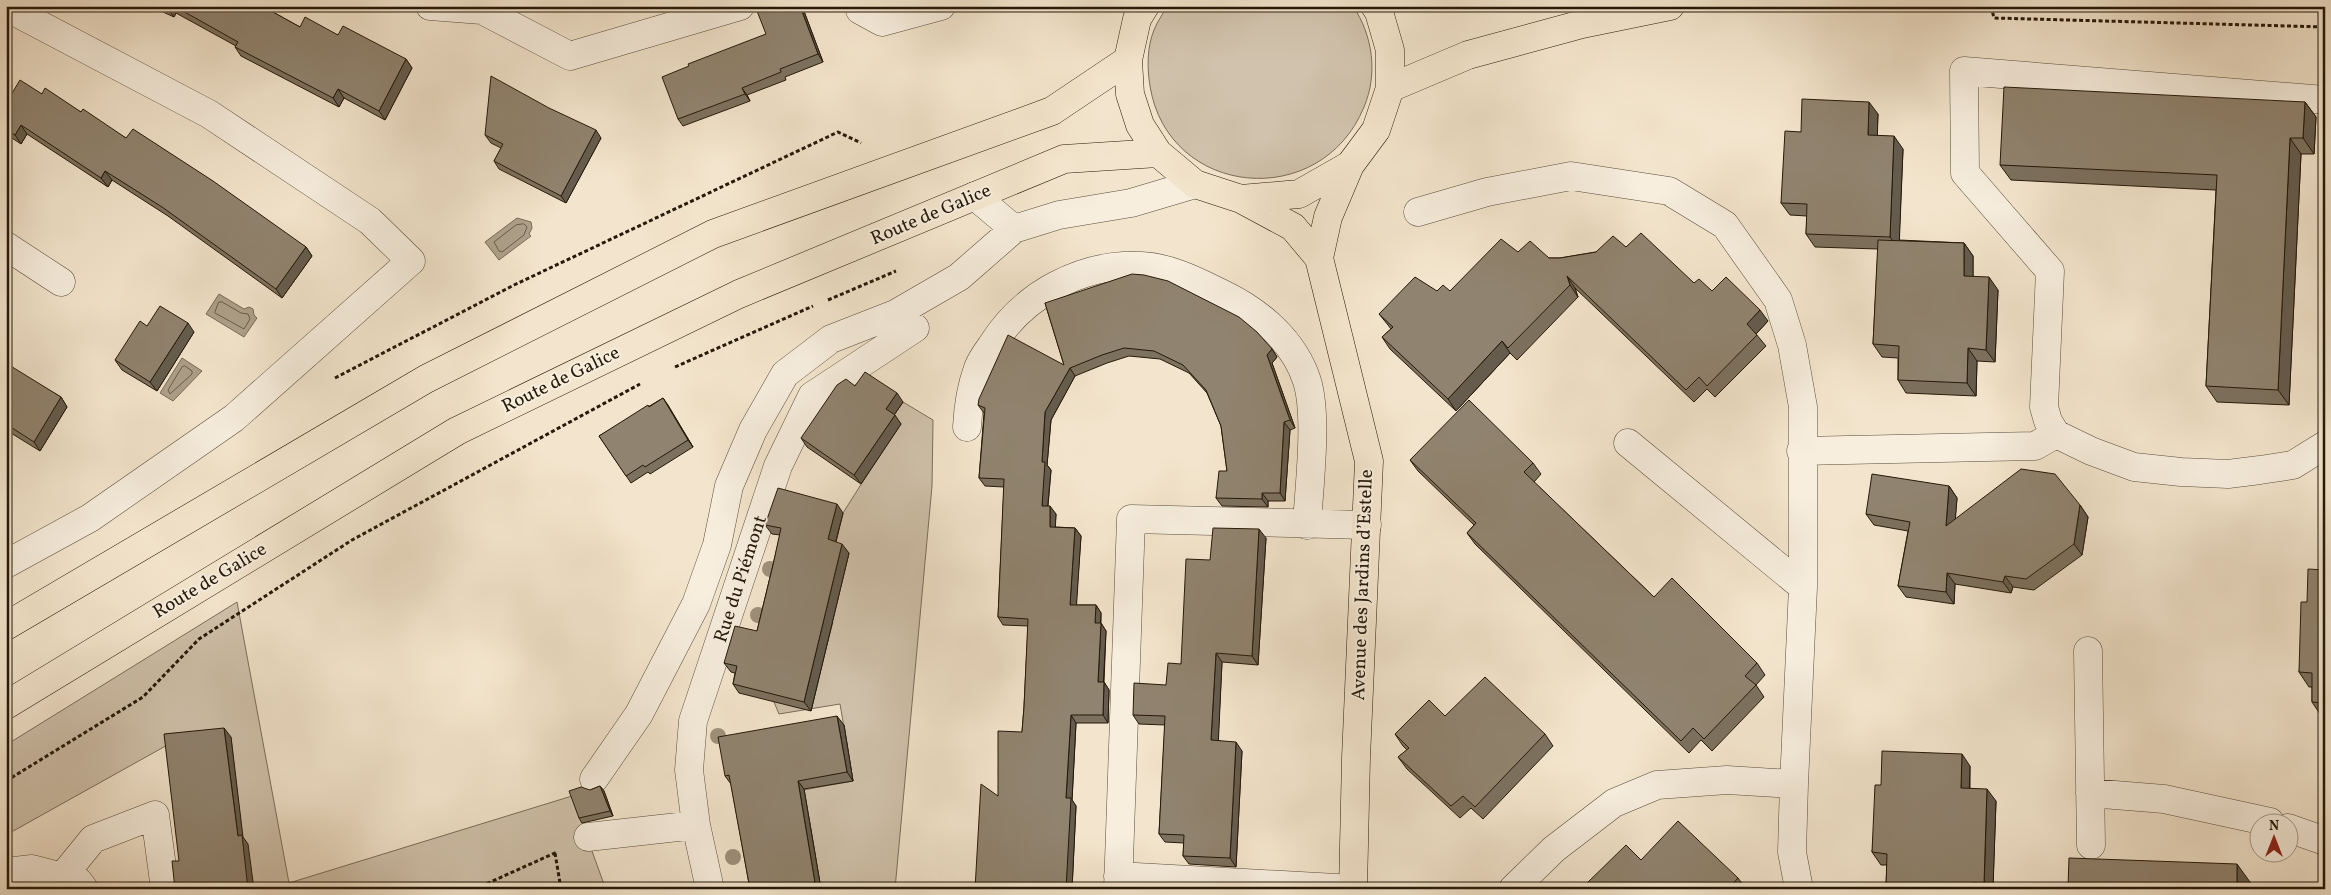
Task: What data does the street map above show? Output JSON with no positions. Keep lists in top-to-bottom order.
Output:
{
  "streets": {
    "main road": ["Route de Galice", "Avenue des Jardins d’Estelle"],
    "street": ["Rue du Piémont"]
  },
  "north": "top"
}
